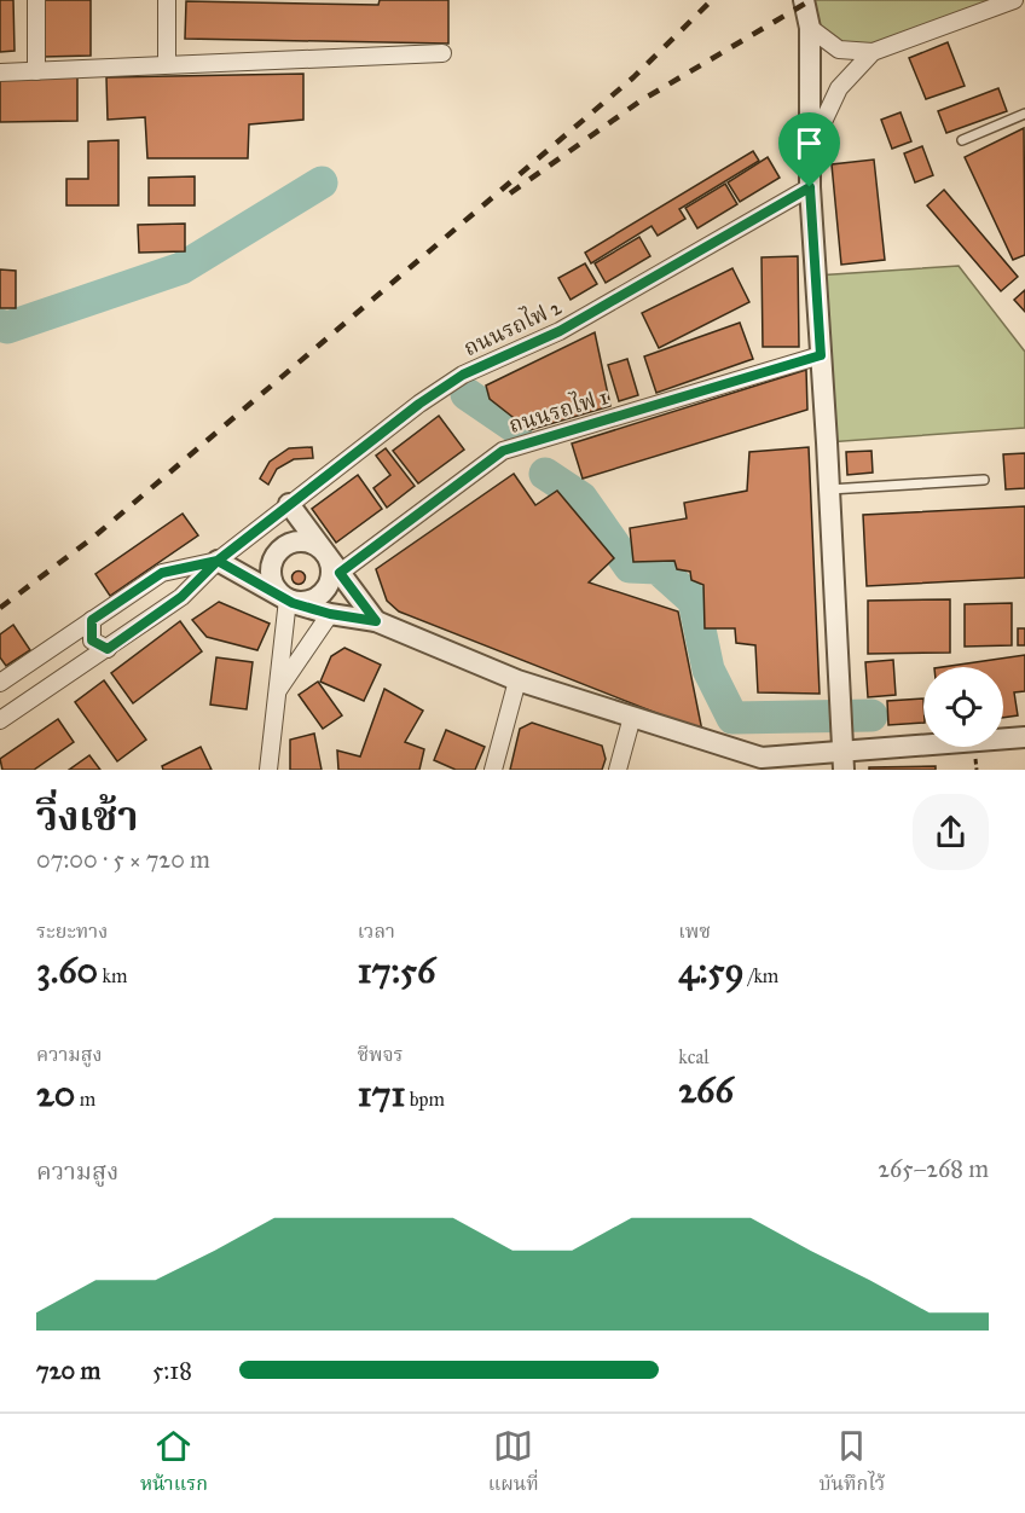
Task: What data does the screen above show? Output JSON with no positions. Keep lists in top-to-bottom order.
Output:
{
  "streets": {
    "street": ["ถนนรถไฟ 2", "ถนนรถไฟ 1"]
  },
  "page": {
    "heading": ["วิ่งเช้า", "07:00 · 5 × 720 m"],
    "stats": [
      ["ระยะทาง", "3.60 km"],
      ["เวลา", "17:56"],
      ["เพซ", "4:59 /km"],
      ["ความสูง", "20 m"],
      ["ชีพจร", "171 bpm"],
      ["kcal", "266"]
    ],
    "chart": ["ความสูง", "265–268 m"],
    "list": [
      {
        "name": "720 m",
        "note": "5:18"
      }
    ],
    "tabs": ["หน้าแรก", "แผนที่", "บันทึกไว้"]
  }
}
